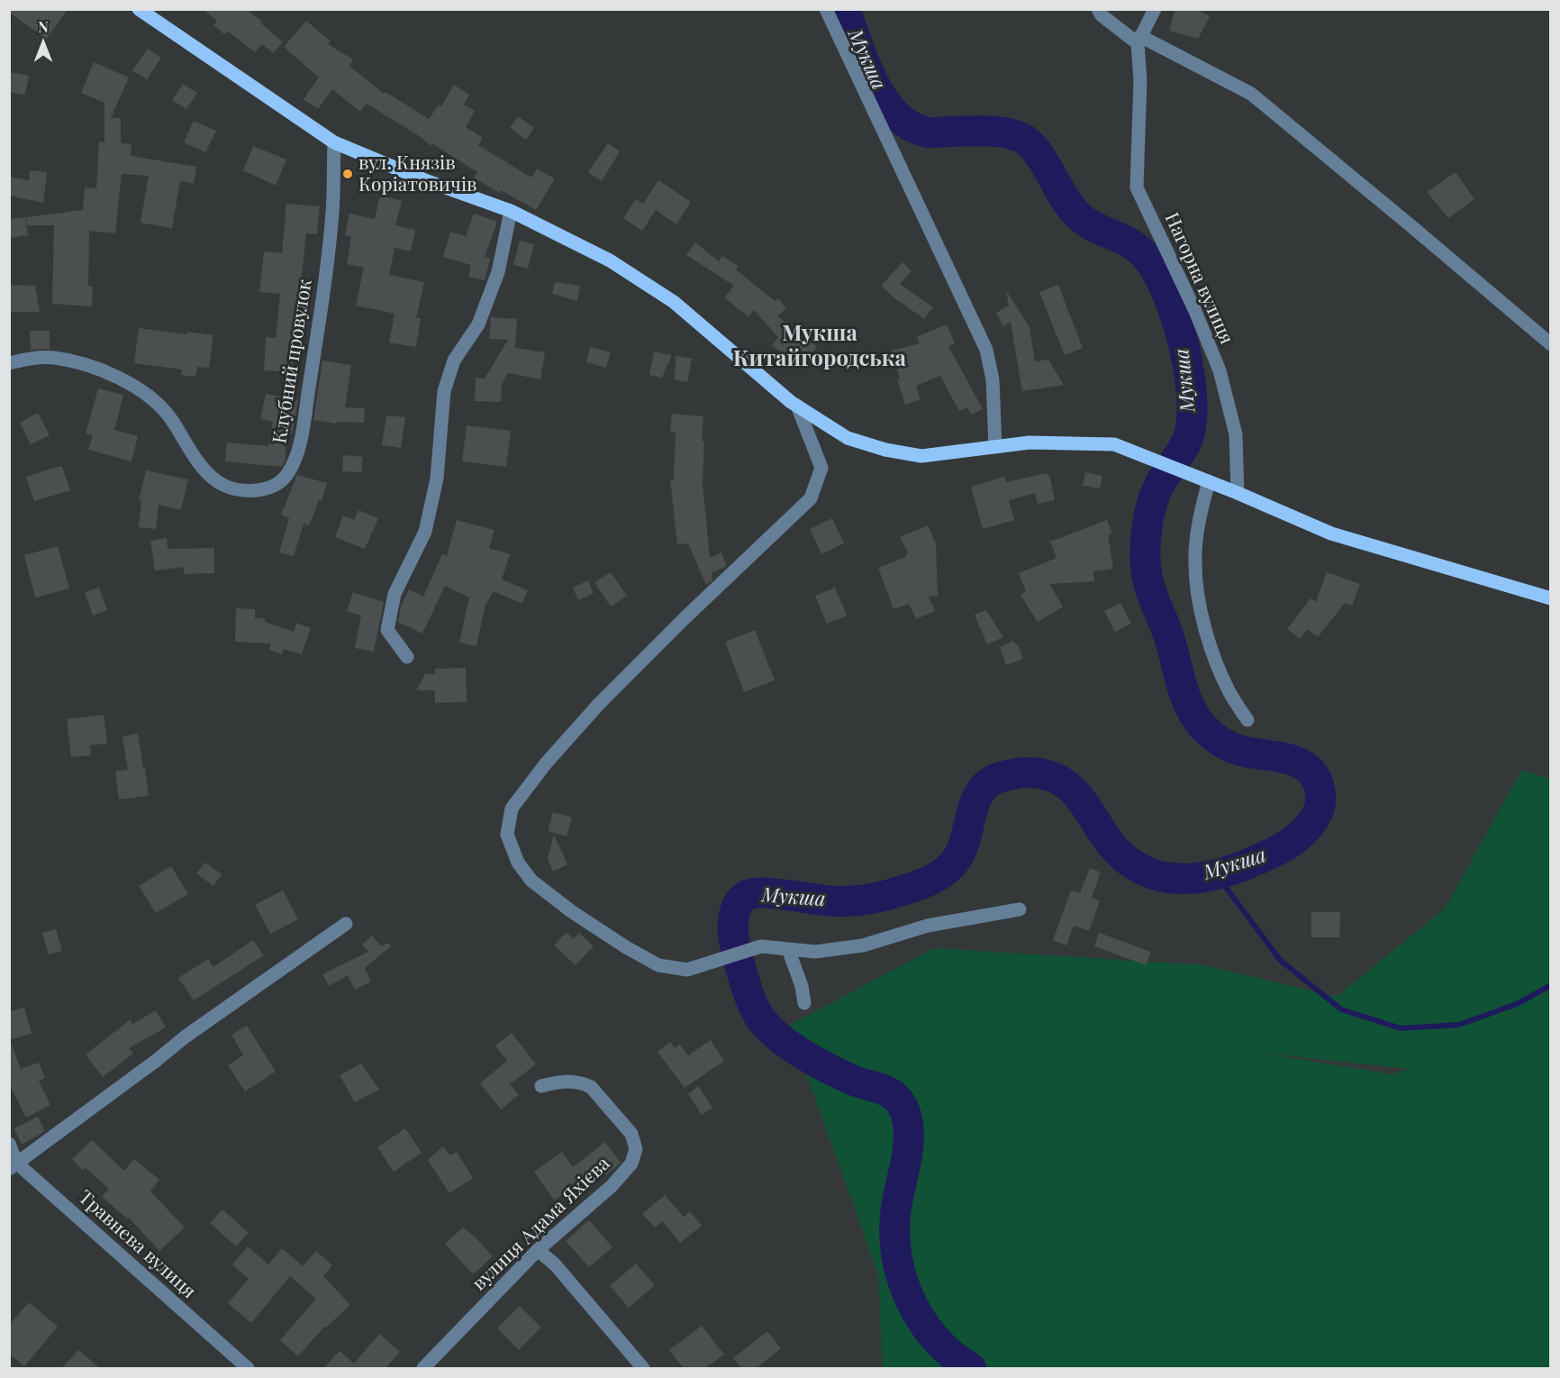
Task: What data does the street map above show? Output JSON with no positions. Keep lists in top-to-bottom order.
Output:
{
  "streets": {
    "street": [
      "Нагорна вулиця",
      "Клубний провулок",
      "вулиця Адама Яхієва",
      "Травнева вулиця"
    ]
  },
  "districts": ["Мукша Китайгородська"],
  "water": ["Мукша"],
  "places": ["вул. Князів Коріатовичів"],
  "north": "top"
}
